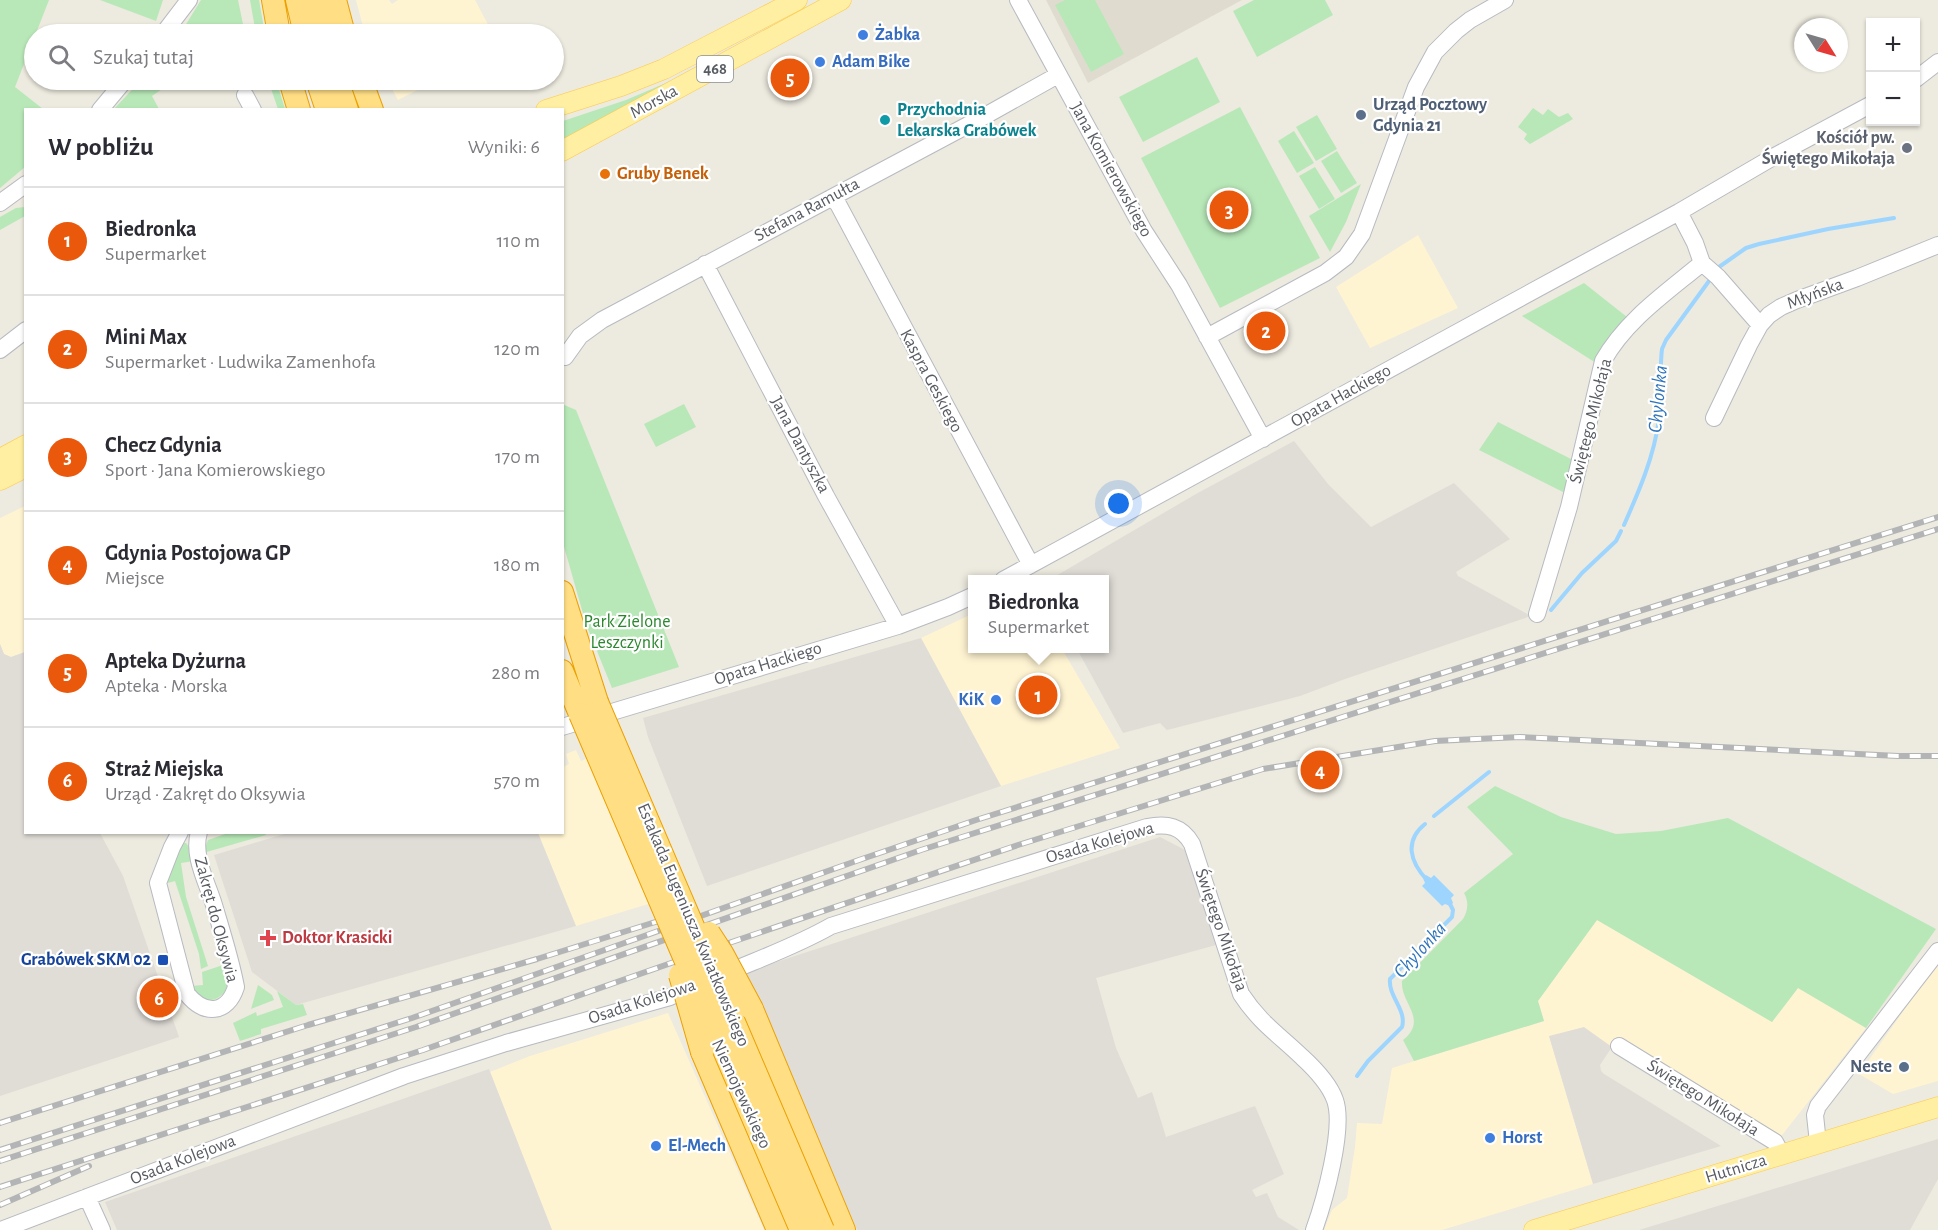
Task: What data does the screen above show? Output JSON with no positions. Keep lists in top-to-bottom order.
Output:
{
  "streets": {
    "highway": ["Estakada Eugeniusza Kwiatkowskiego"],
    "main road": ["468", "Morska", "Hutnicza"],
    "street": [
      "Jana Komierowskiego",
      "Stefana Ramułta",
      "Młyńska",
      "Kaspra Geskiego",
      "Opata Hackiego",
      "Świętego Mikołaja",
      "Jana Dantyszka",
      "Osada Kolejowa",
      "Zakręt do Oksywia",
      "Niemojewskiego"
    ]
  },
  "crossings": [
    ["Jana Komierowskiego", "Stefana Ramułta"],
    ["Jana Komierowskiego", "Opata Hackiego"],
    ["Stefana Ramułta", "Kaspra Geskiego"],
    ["Stefana Ramułta", "Jana Dantyszka"],
    ["Kaspra Geskiego", "Opata Hackiego"],
    ["Opata Hackiego", "Jana Dantyszka"],
    ["Opata Hackiego", "Estakada Eugeniusza Kwiatkowskiego"],
    ["Świętego Mikołaja", "Osada Kolejowa"],
    ["Świętego Mikołaja", "Hutnicza"],
    ["Osada Kolejowa", "Niemojewskiego"],
    ["Estakada Eugeniusza Kwiatkowskiego", "Niemojewskiego"]
  ],
  "water": ["Chylonka"],
  "parks": ["Park Zielone Leszczynki"],
  "places": {
    "other": [
      "Żabka",
      "Adam Bike",
      "Urząd Pocztowy Gdynia 21",
      "Przychodnia Lekarska Grabówek",
      "Kościół pw. Świętego Mikołaja",
      "Gruby Benek",
      "KiK",
      "Neste",
      "Horst",
      "El-Mech"
    ],
    "health": ["Doktor Krasicki"],
    "transit": ["Grabówek SKM 02"]
  },
  "north": "bottom right",
  "page": {
    "map_buttons": ["+", "−"],
    "search": "Szukaj tutaj",
    "pins": [
      "5",
      "3",
      "2",
      "1",
      "4",
      "6"
    ],
    "heading": ["W pobliżu", "Wyniki: 6"],
    "list": [
      {
        "mark": "1",
        "name": "Biedronka",
        "note": "Supermarket",
        "value": "110 m"
      },
      {
        "mark": "2",
        "name": "Mini Max",
        "note": "Supermarket · Ludwika Zamenhofa",
        "value": "120 m"
      },
      {
        "mark": "3",
        "name": "Checz Gdynia",
        "note": "Sport · Jana Komierowskiego",
        "value": "170 m"
      },
      {
        "mark": "4",
        "name": "Gdynia Postojowa GP",
        "note": "Miejsce",
        "value": "180 m"
      },
      {
        "mark": "5",
        "name": "Apteka Dyżurna",
        "note": "Apteka · Morska",
        "value": "280 m"
      },
      {
        "mark": "6",
        "name": "Straż Miejska",
        "note": "Urząd · Zakręt do Oksywia",
        "value": "570 m"
      }
    ],
    "popup": ["Biedronka", "Supermarket"]
  }
}
